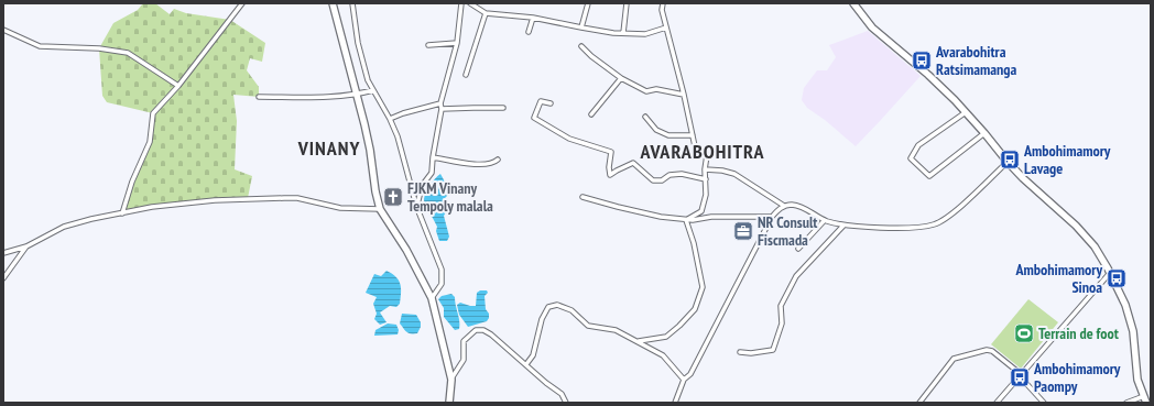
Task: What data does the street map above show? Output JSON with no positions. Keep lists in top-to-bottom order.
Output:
{
  "districts": ["VINANY", "AVARABOHITRA"],
  "places": {
    "bus stop": [
      "Avarabohitra Ratsimamanga",
      "Ambohimamory Lavage",
      "Ambohimamory Sinoa",
      "Ambohimamory Paompy"
    ],
    "church": ["FJKM Vinany Tempoly malala"],
    "office": ["NR Consult Fiscmada"],
    "sports": ["Terrain de foot"]
  }
}
